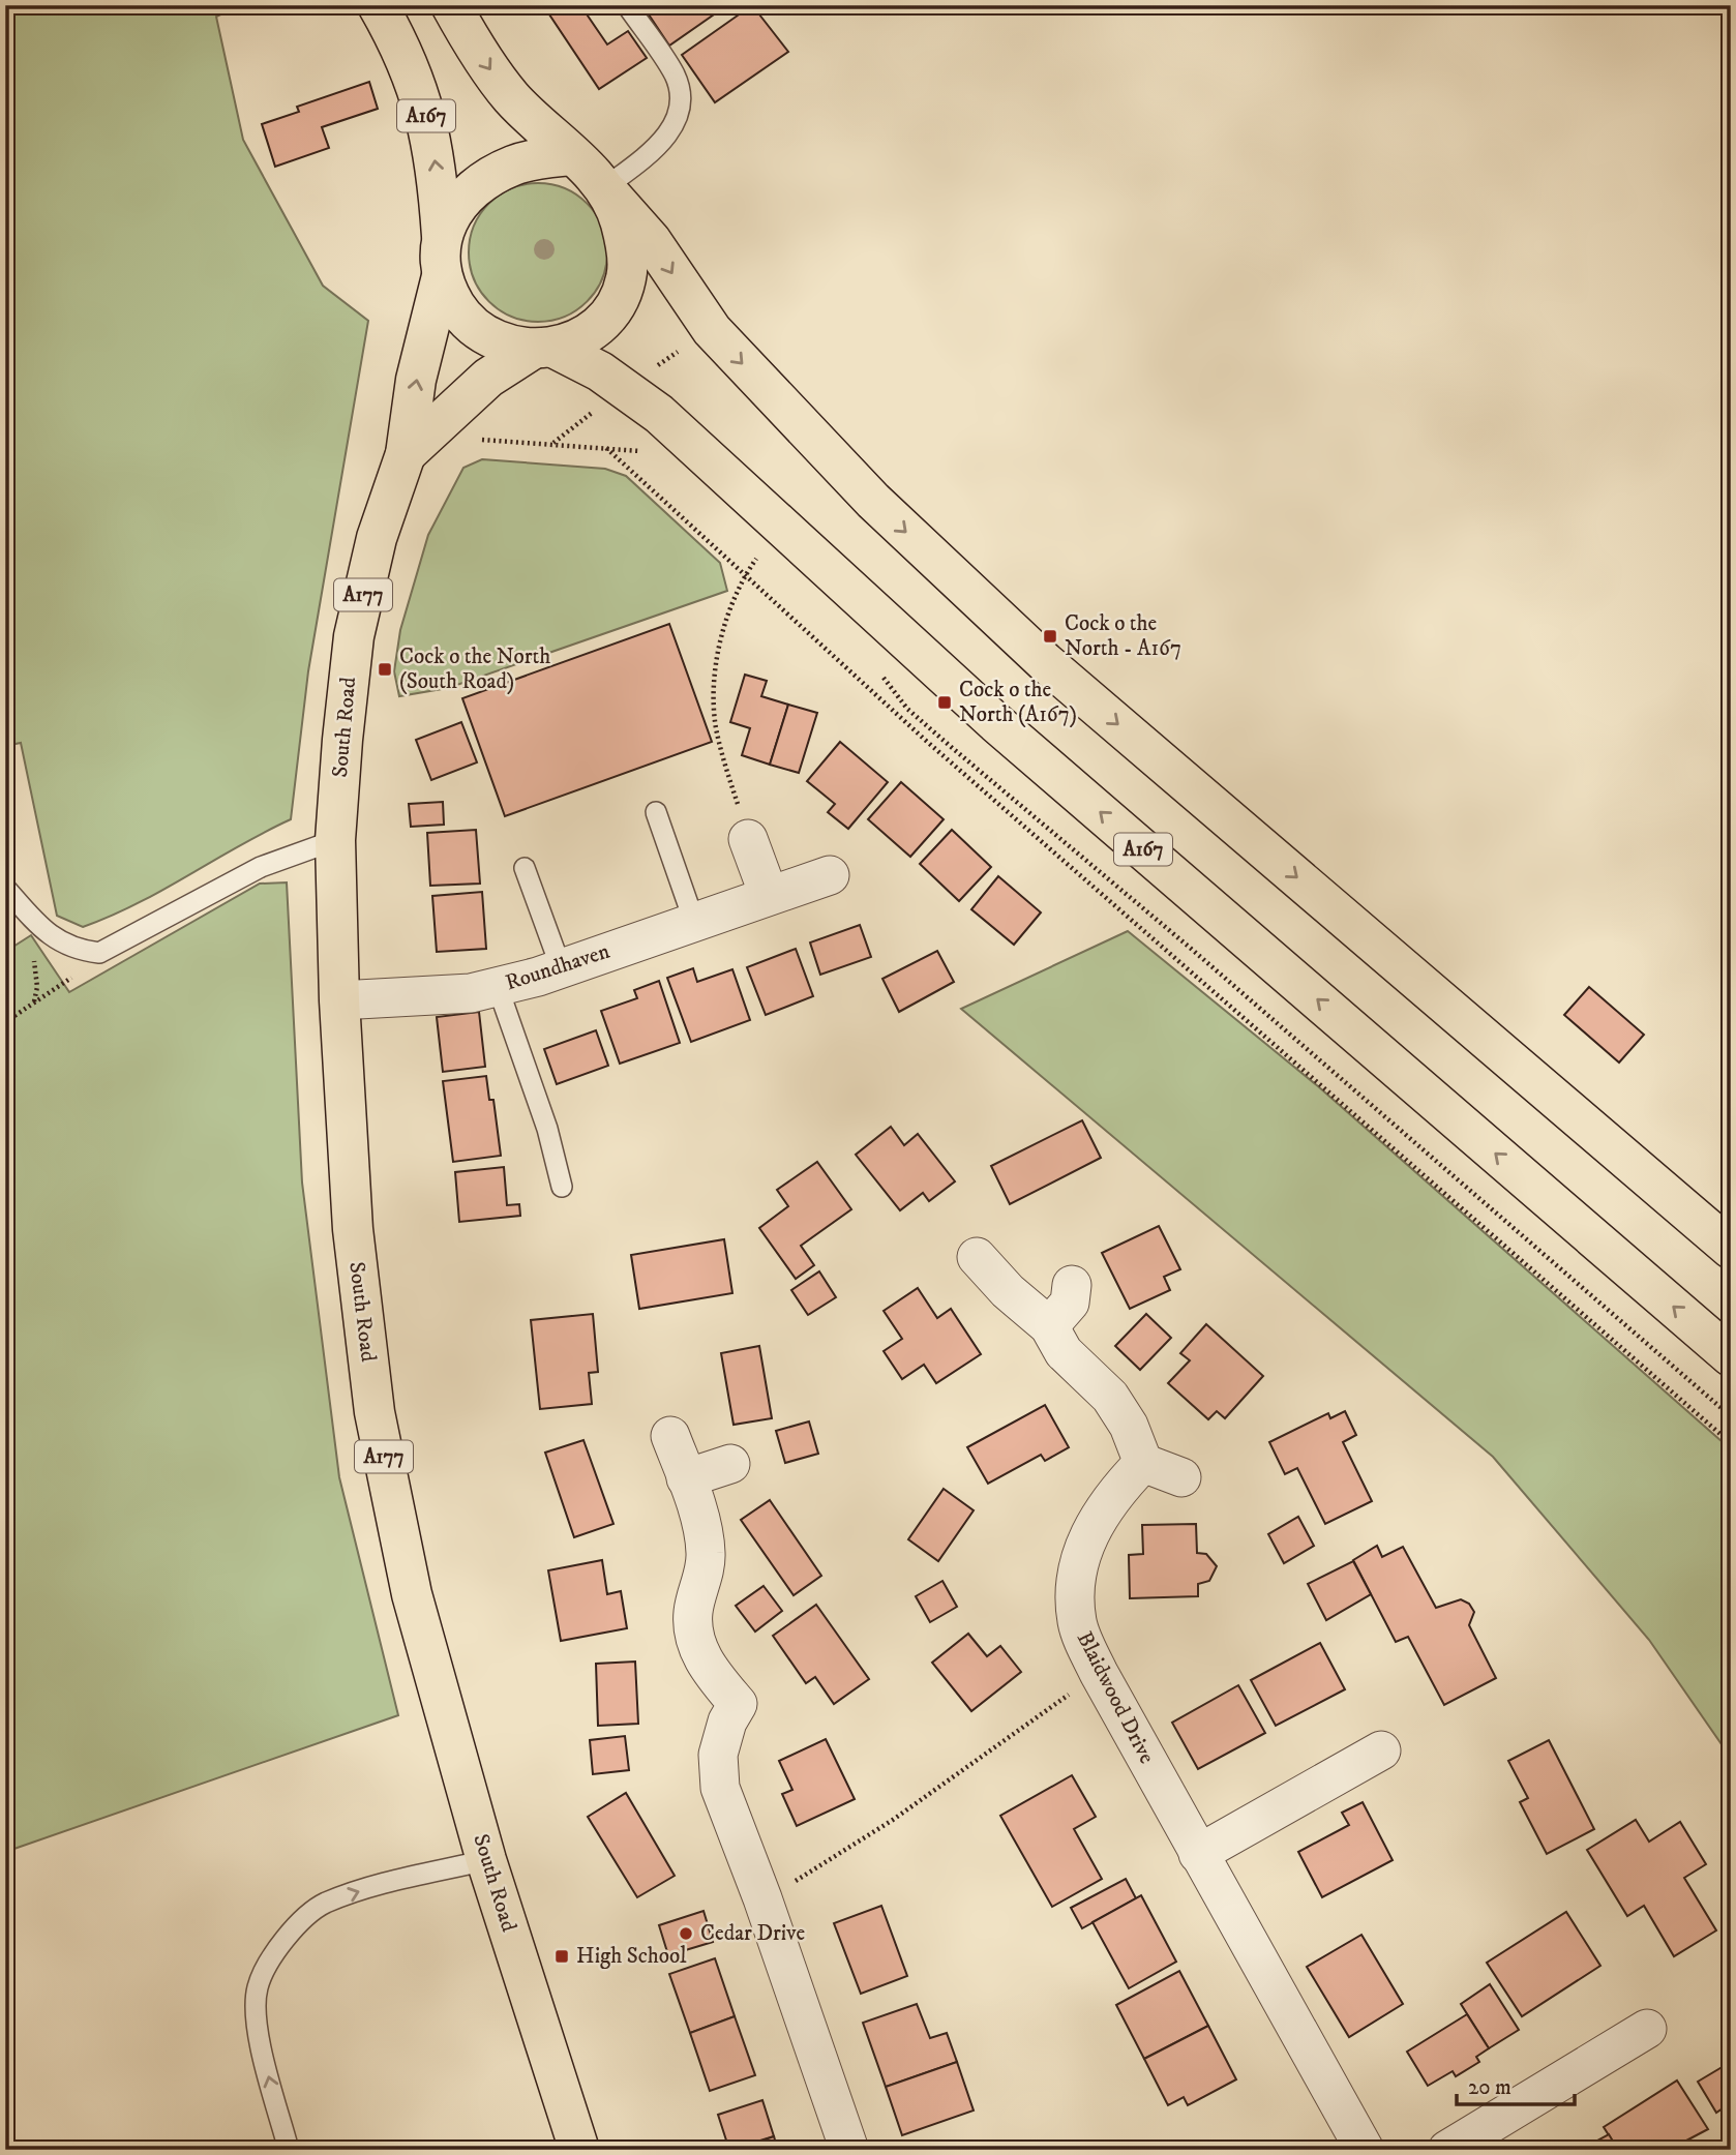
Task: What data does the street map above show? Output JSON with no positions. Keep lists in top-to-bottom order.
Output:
{
  "streets": {
    "main road": ["A167", "A177", "South Road"],
    "street": ["Roundhaven", "Blaidwood Drive"]
  },
  "crossings": [
    ["A167", "South Road"],
    ["South Road", "Roundhaven"]
  ],
  "places": {
    "transit": [
      "Cock o the North - A167",
      "Cock o the North (South Road)",
      "Cock o the North (A167)",
      "High School"
    ],
    "other": ["Cedar Drive"]
  },
  "scale_bar": "20 m"
}
